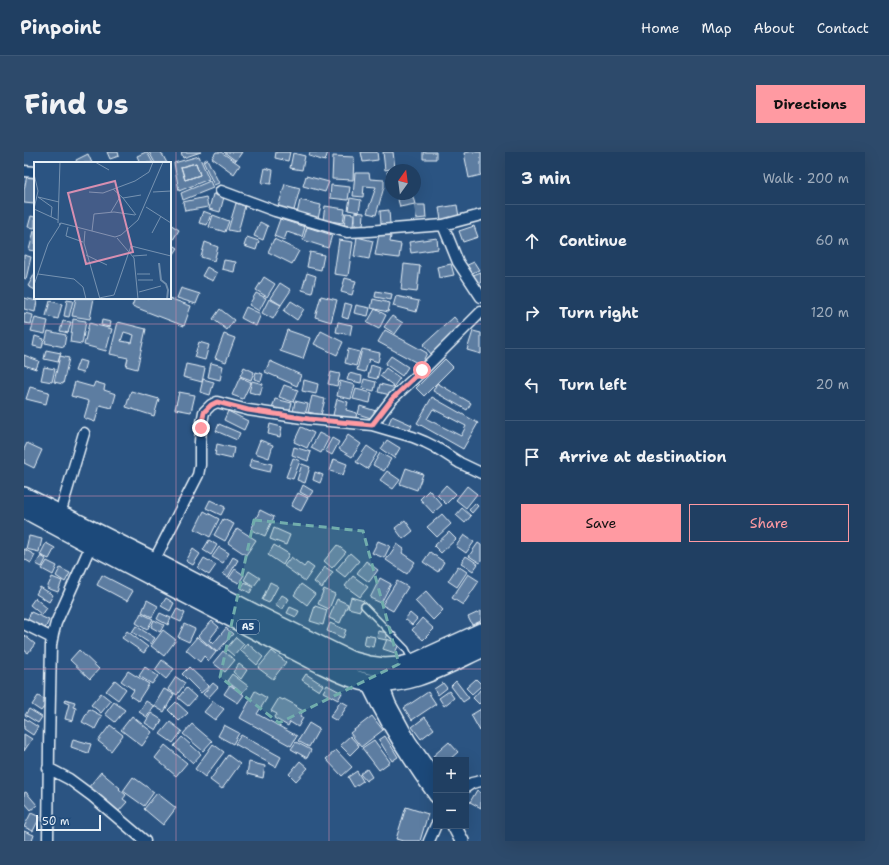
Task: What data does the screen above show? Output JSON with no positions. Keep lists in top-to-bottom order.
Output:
{
  "streets": {
    "highway": ["A5"]
  },
  "scale_bar": "50 m",
  "north": "top",
  "page": {
    "header": "Pinpoint",
    "nav": [
      "Home",
      "Map",
      "About",
      "Contact"
    ],
    "title": "Find us",
    "buttons": [
      "Directions",
      ["Save", "Share"]
    ],
    "heading": ["3 min", "Walk · 200 m"],
    "list": [
      ["Continue", "60 m"],
      ["Turn right", "120 m"],
      ["Turn left", "20 m"],
      "Arrive at destination"
    ],
    "map_buttons": ["+", "−"],
    "scale": "50 m"
  }
}
